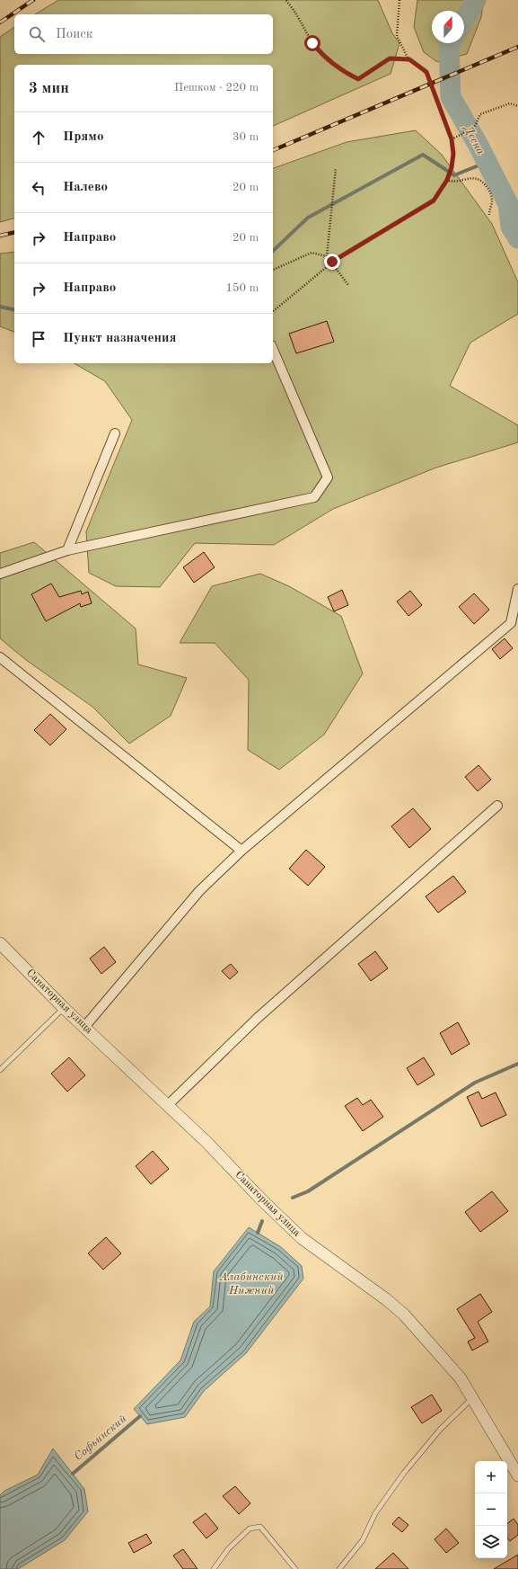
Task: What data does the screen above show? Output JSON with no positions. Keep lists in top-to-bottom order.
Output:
{
  "streets": {
    "street": ["Санаторная улица"]
  },
  "water": ["Десна", "Алабинский Нижний", "Софьинский"],
  "north": "top",
  "page": {
    "search": "Поиск",
    "heading": ["3 мин", "Пешком · 220 m"],
    "list": [
      ["Прямо", "30 m"],
      ["Налево", "20 m"],
      ["Направо", "20 m"],
      ["Направо", "150 m"],
      "Пункт назначения"
    ],
    "map_buttons": ["+", "−"]
  }
}
